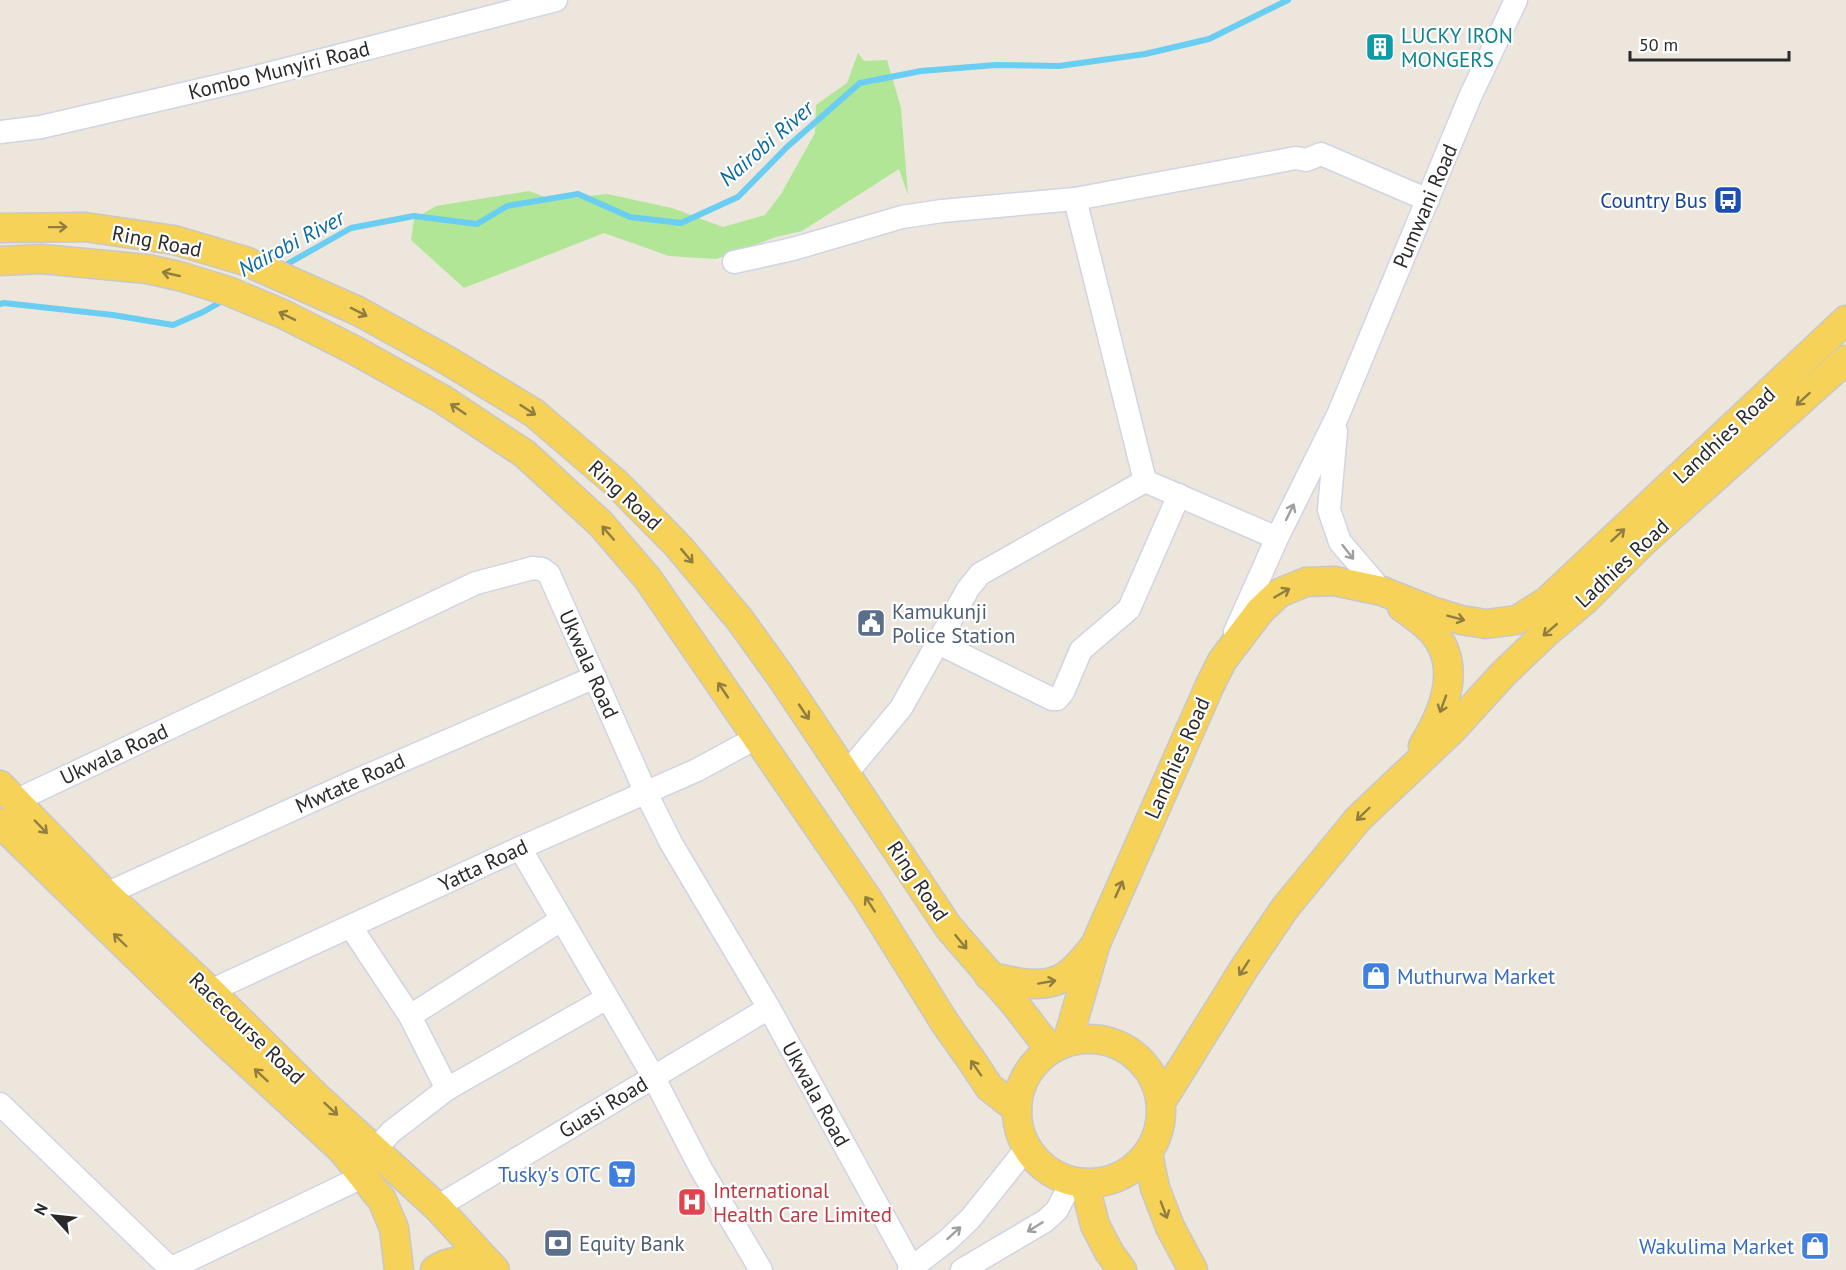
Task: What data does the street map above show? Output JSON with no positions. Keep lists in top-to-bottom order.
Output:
{
  "streets": {
    "main road": [
      "Ring Road",
      "Landhies Road",
      "Ladhies Road",
      "Racecourse Road"
    ],
    "street": [
      "Kombo Munyiri Road",
      "Pumwani Road",
      "Ukwala Road",
      "Mwtate Road",
      "Yatta Road",
      "Guasi Road"
    ]
  },
  "crossings": [
    ["Ring Road", "Landhies Road"],
    ["Ring Road", "Yatta Road"],
    ["Landhies Road", "Ladhies Road"],
    ["Ukwala Road", "Mwtate Road"],
    ["Ukwala Road", "Yatta Road"],
    ["Ukwala Road", "Racecourse Road"],
    ["Ukwala Road", "Guasi Road"],
    ["Mwtate Road", "Racecourse Road"],
    ["Yatta Road", "Racecourse Road"],
    ["Racecourse Road", "Guasi Road"]
  ],
  "one_way": ["Ladhies Road"],
  "water": ["Nairobi River"],
  "places": {
    "building": ["LUCKY IRON MONGERS"],
    "bus stop": ["Country Bus"],
    "public building": ["Kamukunji Police Station"],
    "shop": ["Muthurwa Market", "Wakulima Market"],
    "supermarket": ["Tusky's OTC"],
    "hospital": ["International Health Care Limited"],
    "bank": ["Equity Bank"]
  },
  "scale_bar": "50 m",
  "north": "top left"
}
